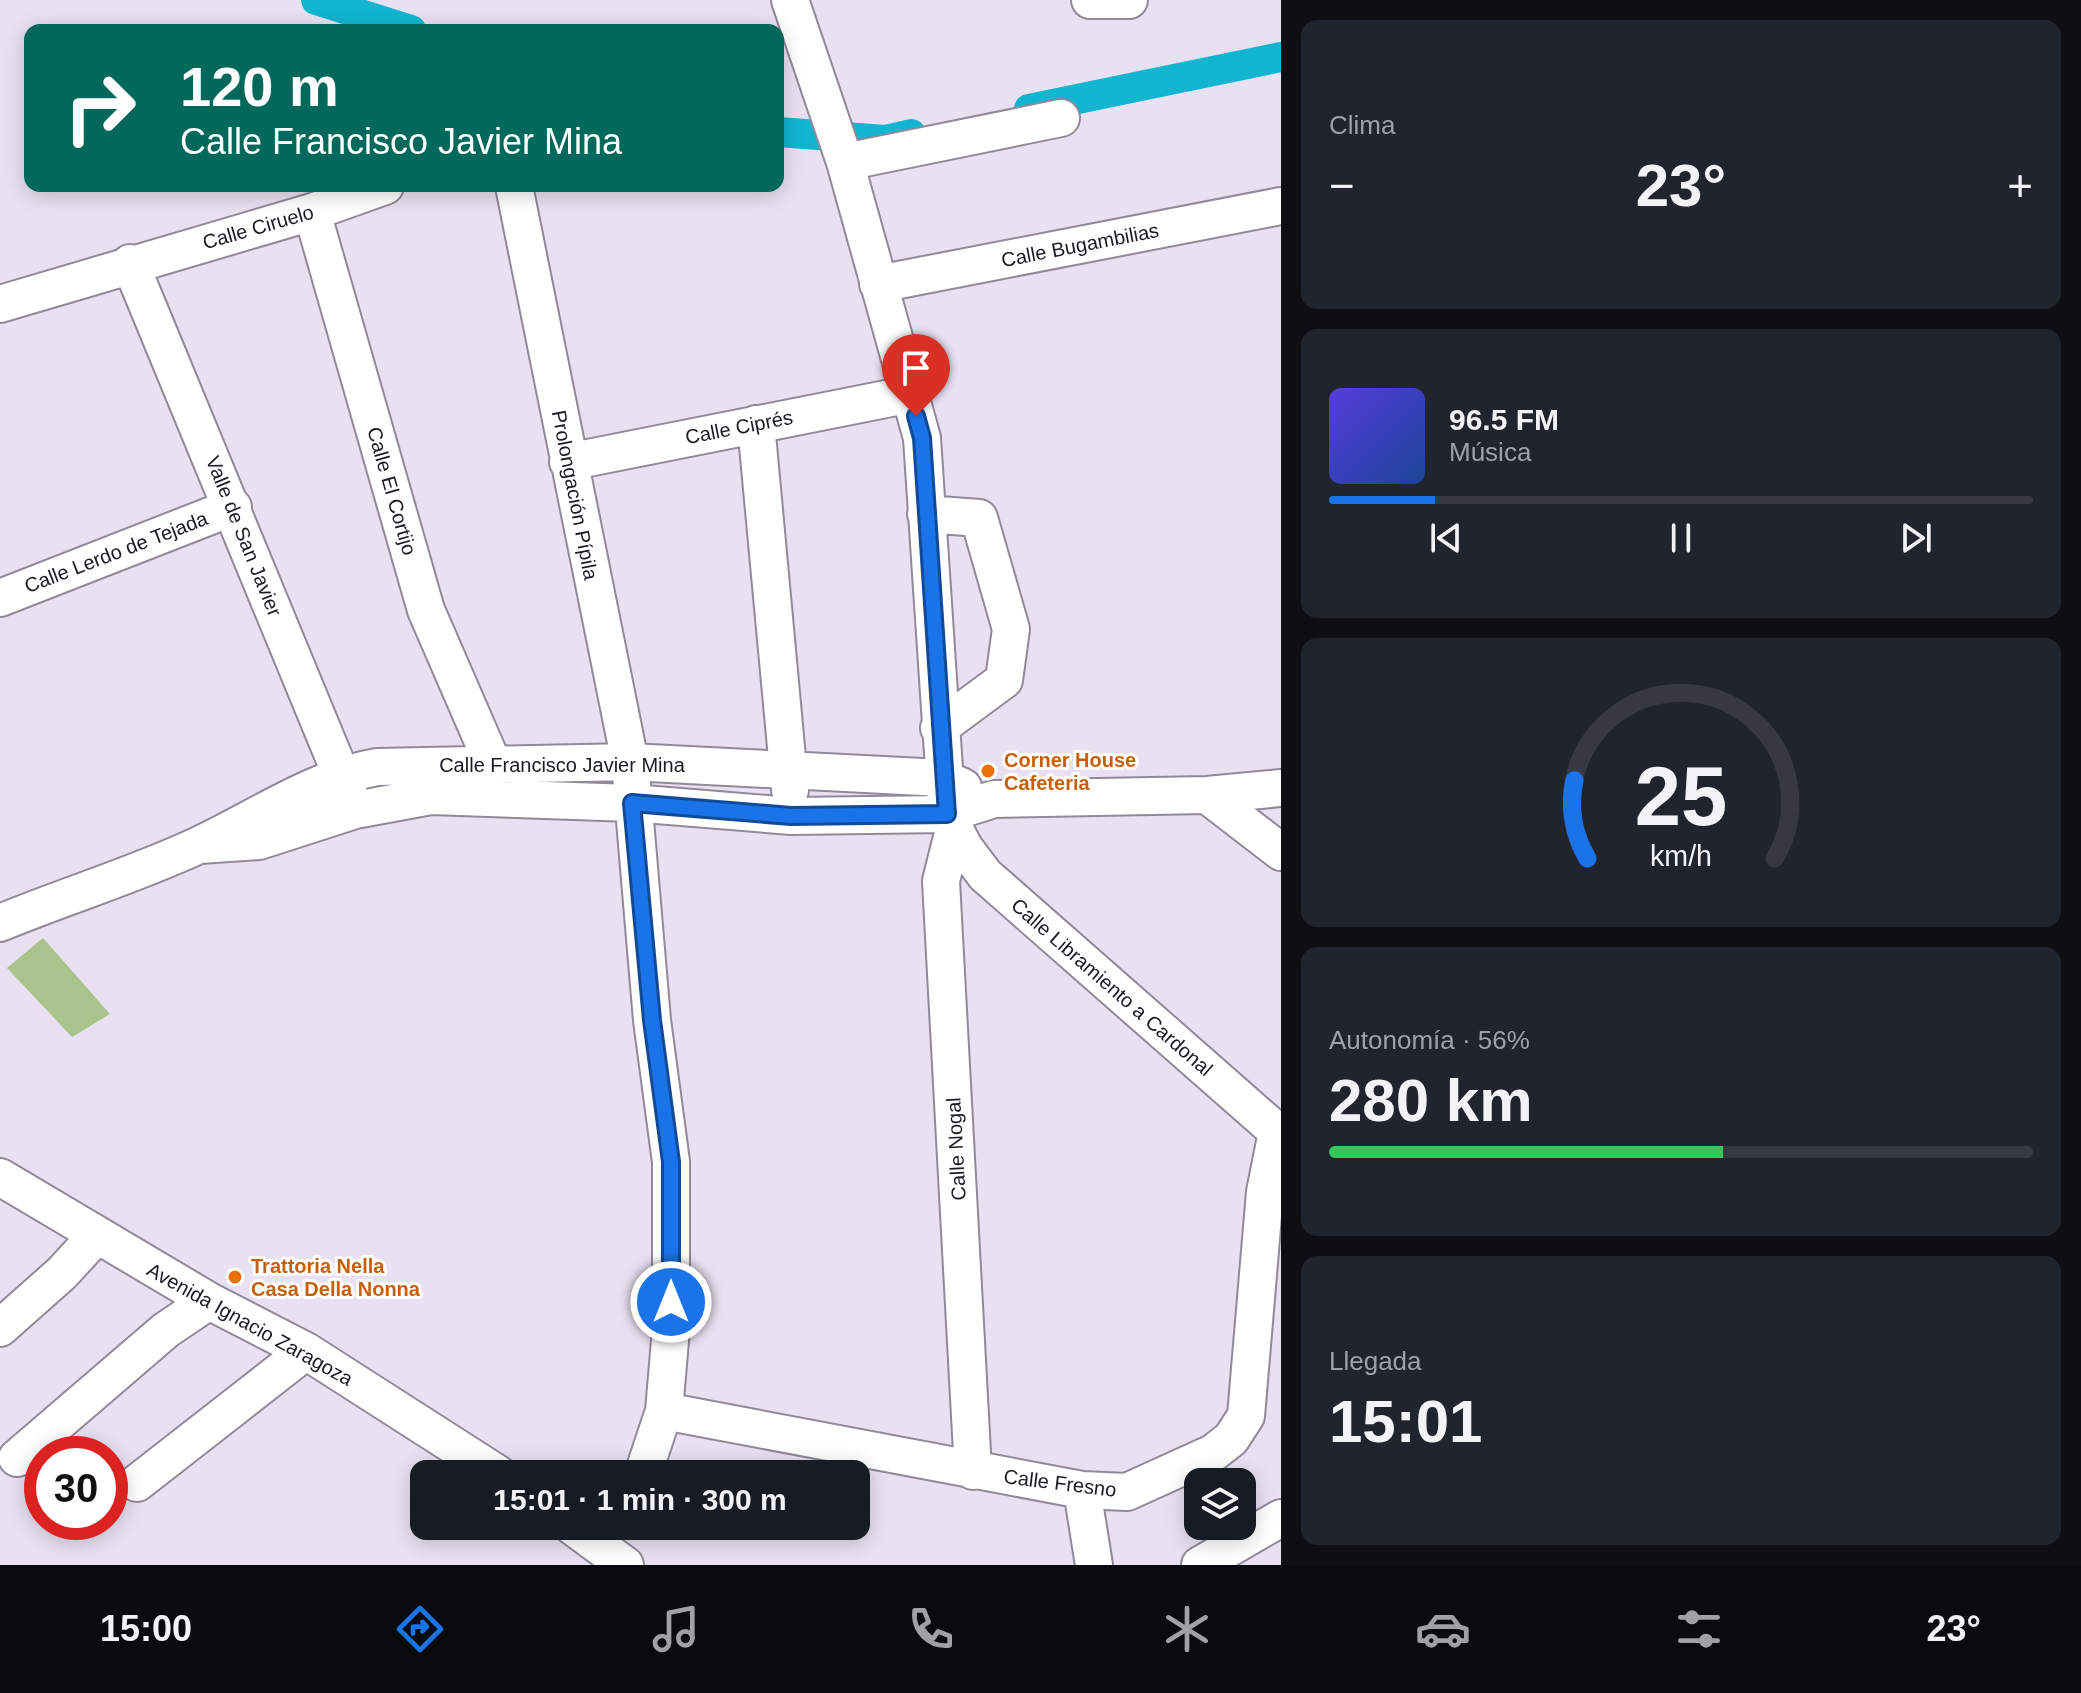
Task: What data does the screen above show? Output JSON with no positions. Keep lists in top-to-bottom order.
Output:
{
  "streets": {
    "street": [
      "Calle Ciruelo",
      "Calle Bugambilias",
      "Calle Ciprés",
      "Calle El Cortijo",
      "Prolongación Pípila",
      "Valle de San Javier",
      "Calle Lerdo de Tejada",
      "Calle Francisco Javier Mina",
      "Calle Libramiento a Cardonal",
      "Calle Nogal",
      "Avenida Ignacio Zaragoza",
      "Calle Fresno"
    ]
  },
  "crossings": [
    ["Calle Ciruelo", "Calle El Cortijo"],
    ["Calle Ciruelo", "Valle de San Javier"],
    ["Calle Ciprés", "Prolongación Pípila"],
    ["Calle El Cortijo", "Calle Francisco Javier Mina"],
    ["Prolongación Pípila", "Calle Francisco Javier Mina"],
    ["Prolongación Pípila", "Calle Fresno"],
    ["Valle de San Javier", "Calle Lerdo de Tejada"],
    ["Valle de San Javier", "Calle Francisco Javier Mina"],
    ["Calle Francisco Javier Mina", "Calle Libramiento a Cardonal"],
    ["Calle Francisco Javier Mina", "Calle Nogal"],
    ["Calle Libramiento a Cardonal", "Calle Nogal"],
    ["Calle Libramiento a Cardonal", "Calle Fresno"],
    ["Calle Nogal", "Calle Fresno"]
  ],
  "places": ["Corner House Cafeteria", "Trattoria Nella Casa Della Nonna"],
  "page": {
    "tile": [
      "Clima",
      ["Autonomía · 56%", "280 km"],
      ["Llegada", "15:01"]
    ],
    "turn": ["120 m", "Calle Francisco Javier Mina"],
    "heat": ["−", "23°", "+"],
    "song": ["96.5 FM", "Música"],
    "limit": "30",
    "trip": "15:01 · 1 min · 300 m",
    "tabs": ["15:00", "23°"],
    "gauge": ["25", "km/h"]
  }
}
